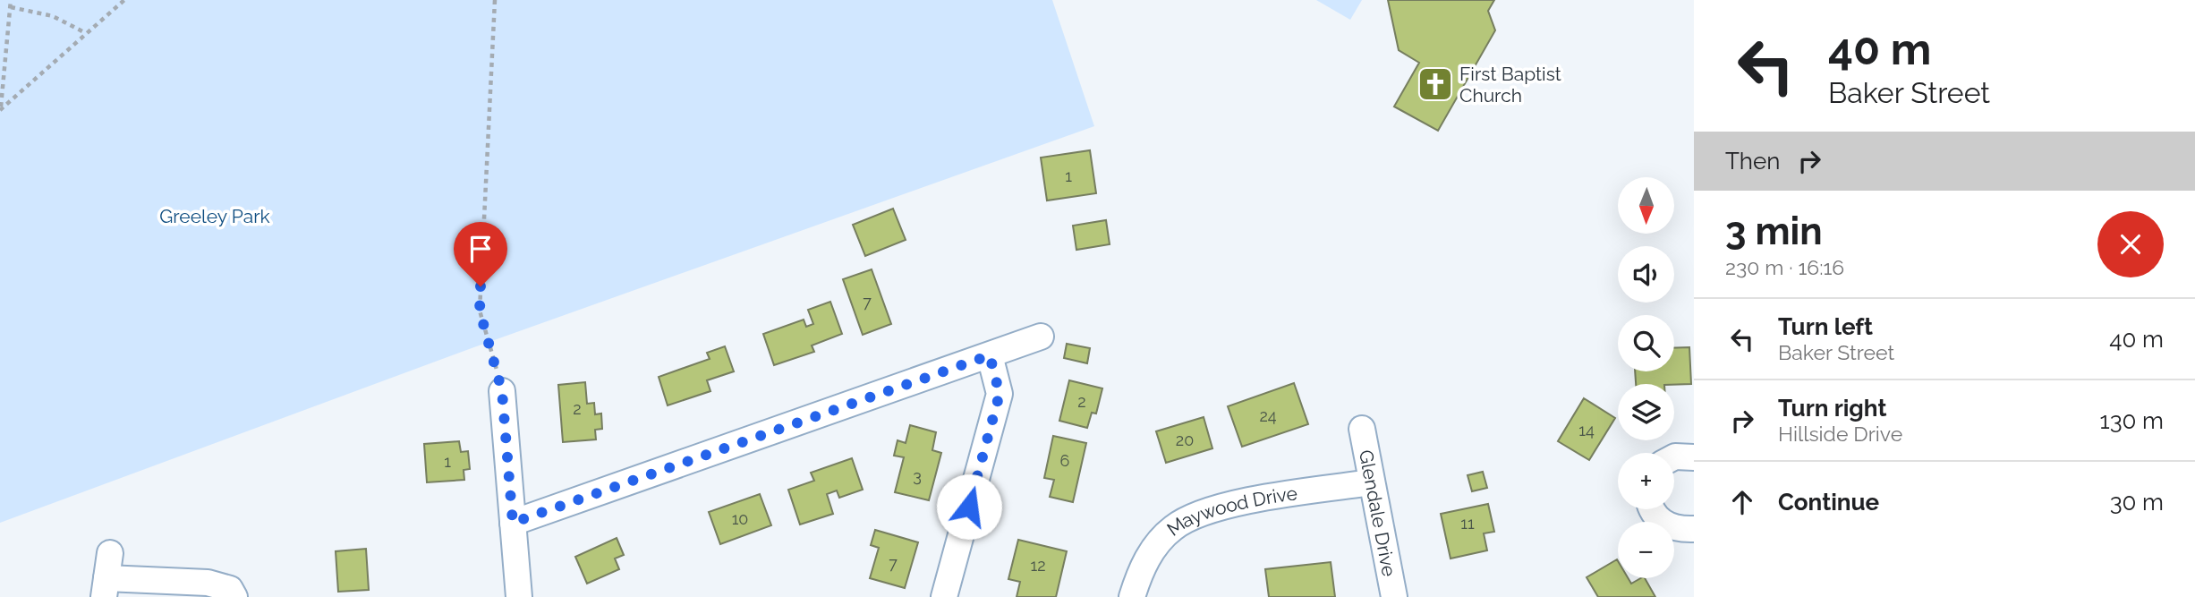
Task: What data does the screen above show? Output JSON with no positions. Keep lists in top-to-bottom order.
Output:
{
  "streets": {
    "street": ["Glendale Drive", "Maywood Drive"]
  },
  "crossings": [
    ["Glendale Drive", "Maywood Drive"]
  ],
  "parks": ["Greeley Park"],
  "places": {
    "church": ["First Baptist Church"]
  },
  "house_numbers": [
    "1",
    "7",
    "2",
    "2",
    "24",
    "14",
    "20",
    "6",
    "1",
    "3",
    "10",
    "11",
    "7",
    "12"
  ],
  "north": "bottom",
  "page": {
    "turn": ["40 m", "Baker Street"],
    "then": "Then",
    "map_buttons": ["+", "−"],
    "heading": ["3 min", "230 m · 16:16"],
    "list": [
      {
        "name": "Turn left",
        "note": "Baker Street",
        "value": "40 m"
      },
      {
        "name": "Turn right",
        "note": "Hillside Drive",
        "value": "130 m"
      },
      {
        "name": "Continue",
        "value": "30 m"
      }
    ]
  }
}
